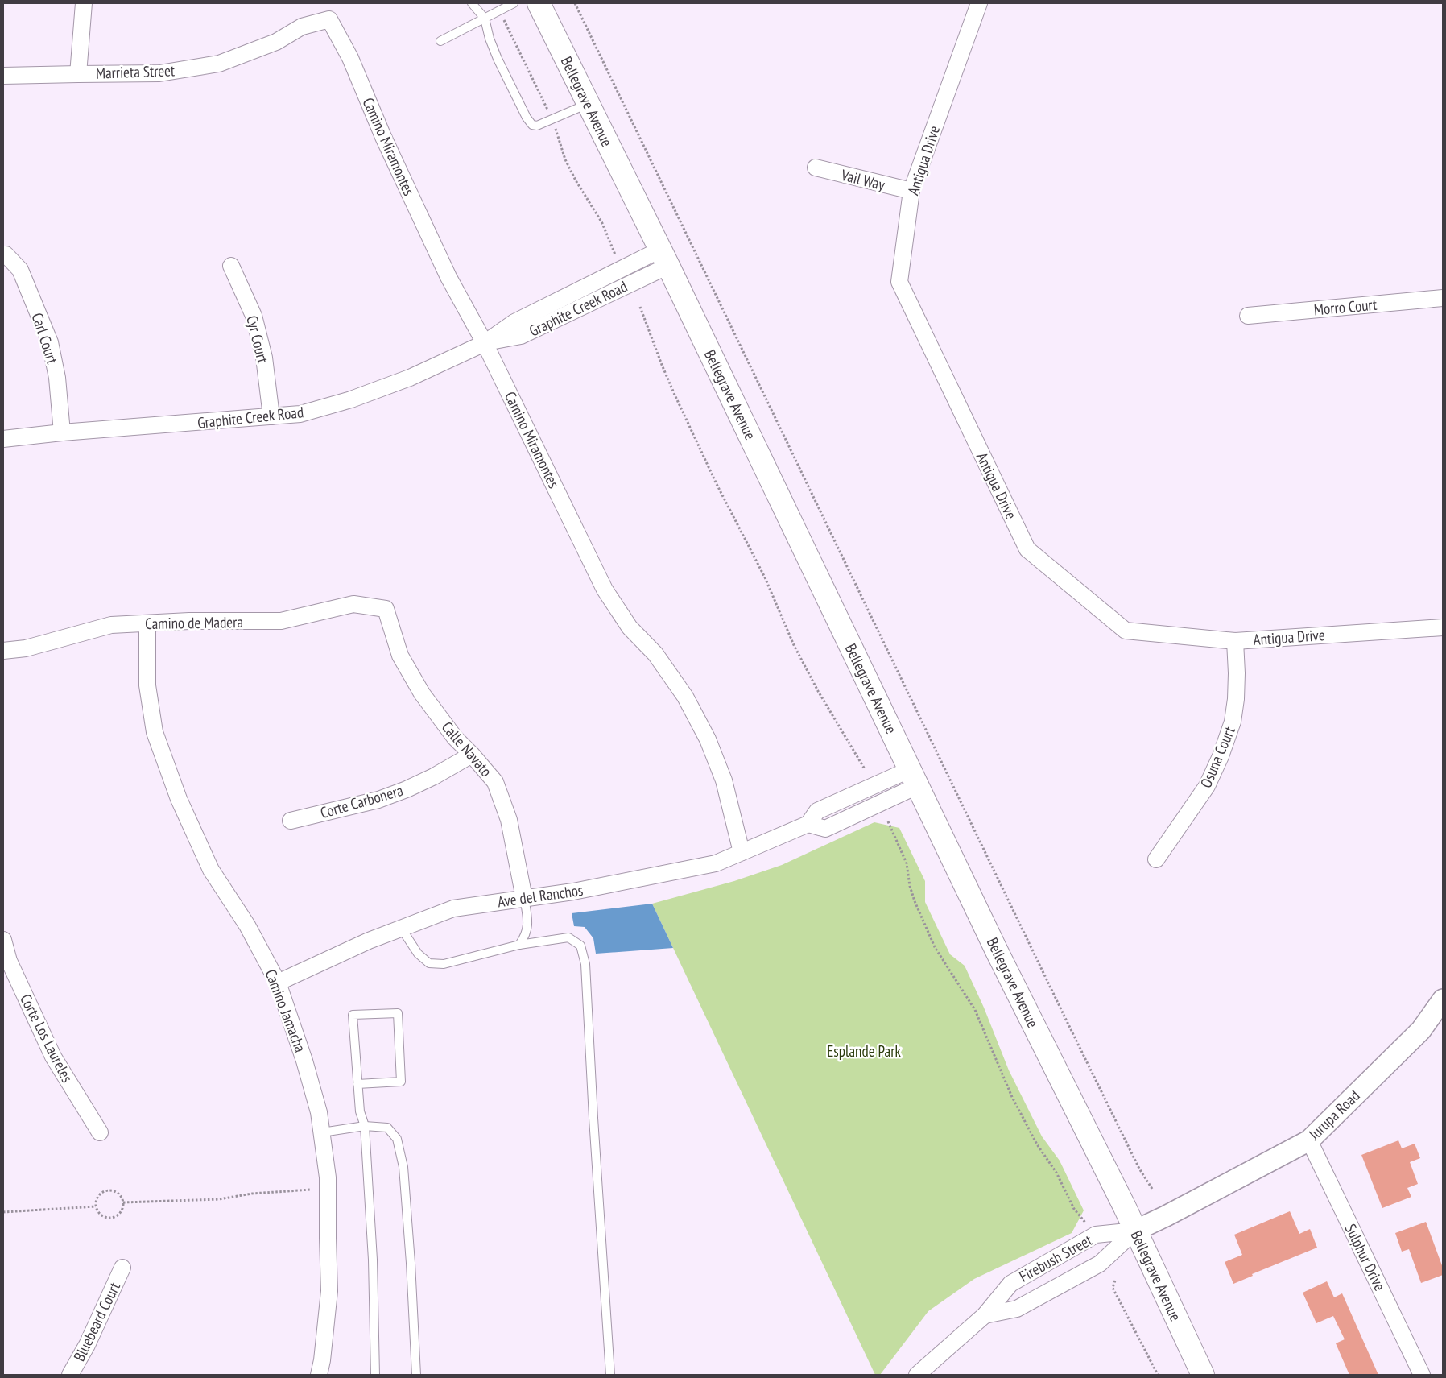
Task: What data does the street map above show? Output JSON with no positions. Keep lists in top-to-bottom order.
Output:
{
  "streets": {
    "main road": ["Bellegrave Avenue"],
    "street": [
      "Marrieta Street",
      "Camino Miramontes",
      "Antigua Drive",
      "Vail Way",
      "Morro Court",
      "Graphite Creek Road",
      "Carl Court",
      "Cyr Court",
      "Camino de Madera",
      "Calle Navato",
      "Osuna Court",
      "Corte Carbonera",
      "Ave del Ranchos",
      "Camino Jamacha",
      "Corte Los Laureles",
      "Jurupa Road",
      "Sulphur Drive",
      "Firebush Street",
      "Bluebeard Court"
    ]
  },
  "crossings": [
    ["Marrieta Street", "Camino Miramontes"],
    ["Bellegrave Avenue", "Graphite Creek Road"],
    ["Bellegrave Avenue", "Ave del Ranchos"],
    ["Bellegrave Avenue", "Jurupa Road"],
    ["Bellegrave Avenue", "Firebush Street"],
    ["Camino Miramontes", "Graphite Creek Road"],
    ["Camino Miramontes", "Ave del Ranchos"],
    ["Antigua Drive", "Vail Way"],
    ["Antigua Drive", "Osuna Court"],
    ["Graphite Creek Road", "Carl Court"],
    ["Graphite Creek Road", "Cyr Court"],
    ["Camino de Madera", "Calle Navato"],
    ["Camino de Madera", "Camino Jamacha"],
    ["Calle Navato", "Corte Carbonera"],
    ["Calle Navato", "Ave del Ranchos"],
    ["Ave del Ranchos", "Camino Jamacha"],
    ["Jurupa Road", "Sulphur Drive"],
    ["Jurupa Road", "Firebush Street"]
  ],
  "parks": ["Esplande Park"]
}
